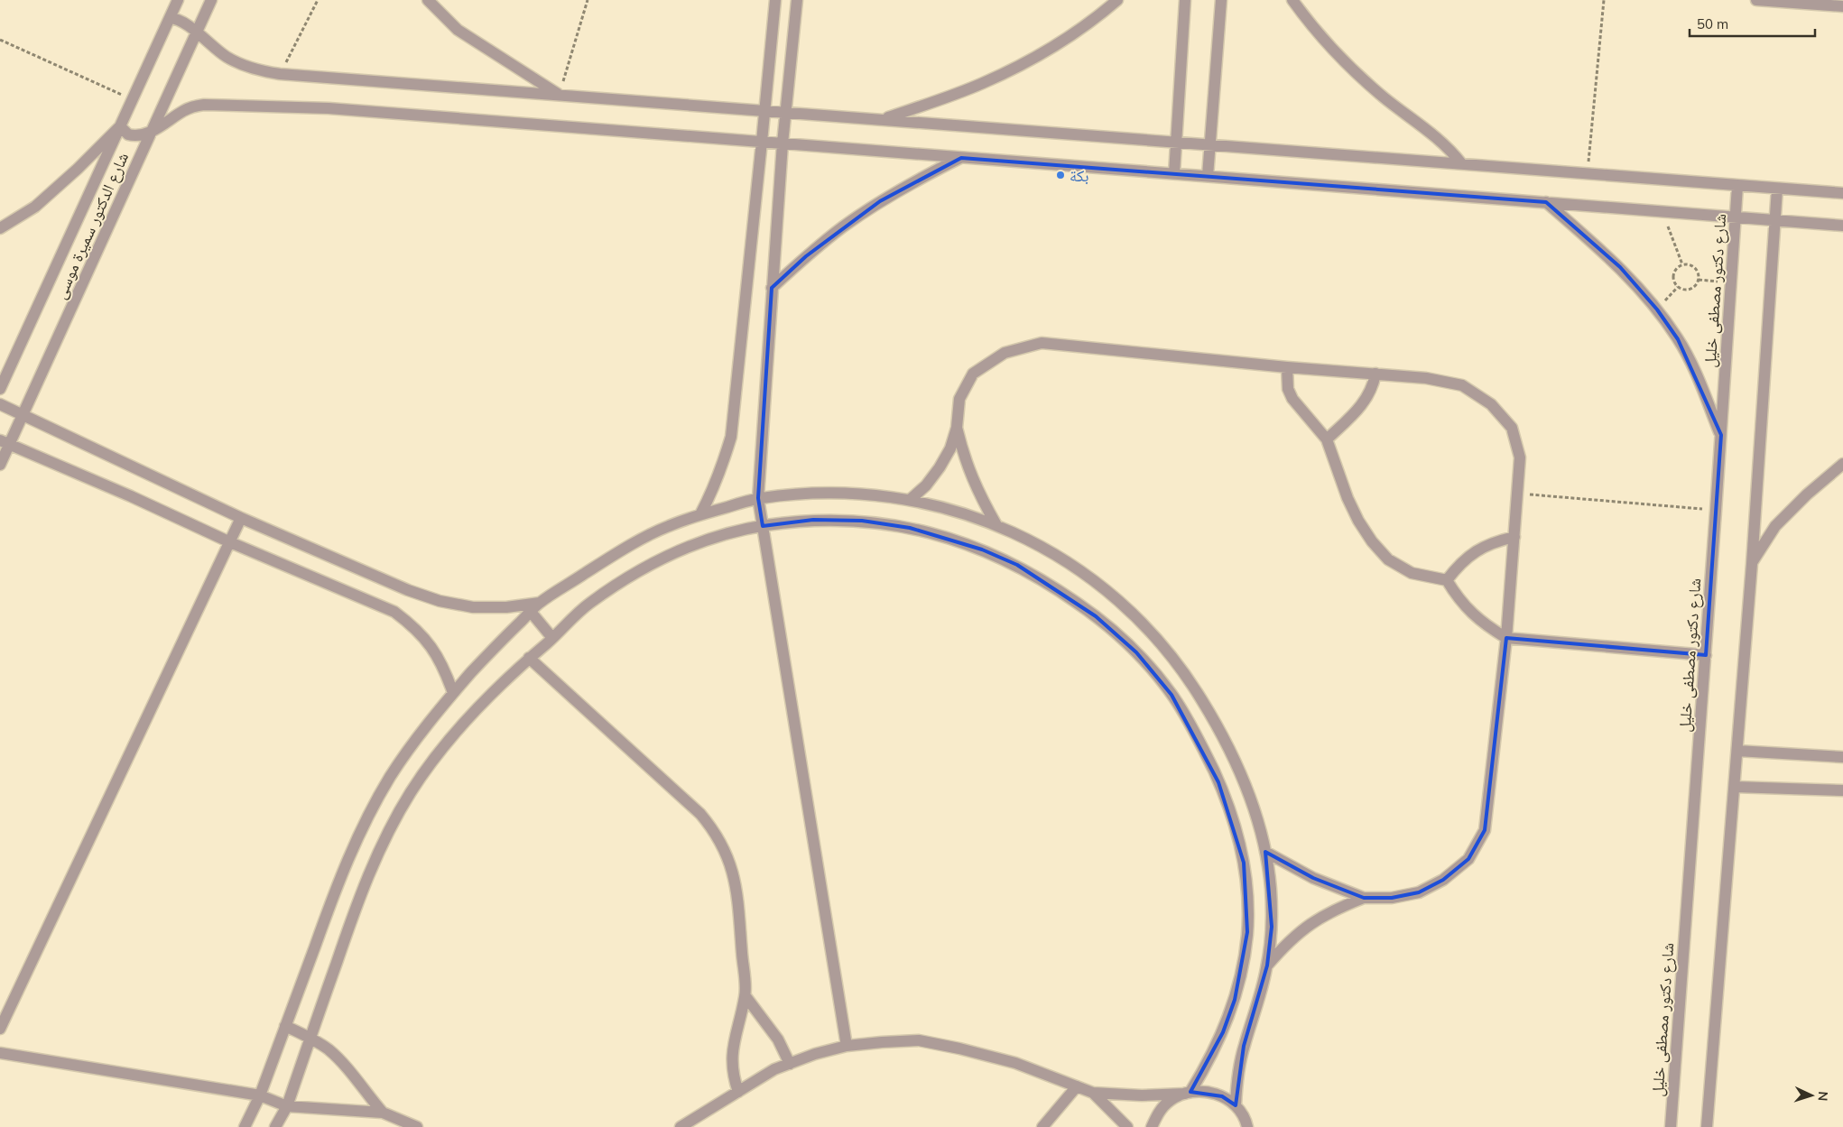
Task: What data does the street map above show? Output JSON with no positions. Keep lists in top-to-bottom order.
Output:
{
  "streets": {
    "street": ["شارع الدكتور سميرة موسى", "شارع دكتور مصطفى خليل"]
  },
  "places": ["بكة"],
  "scale_bar": "50 m",
  "north": "right"
}
